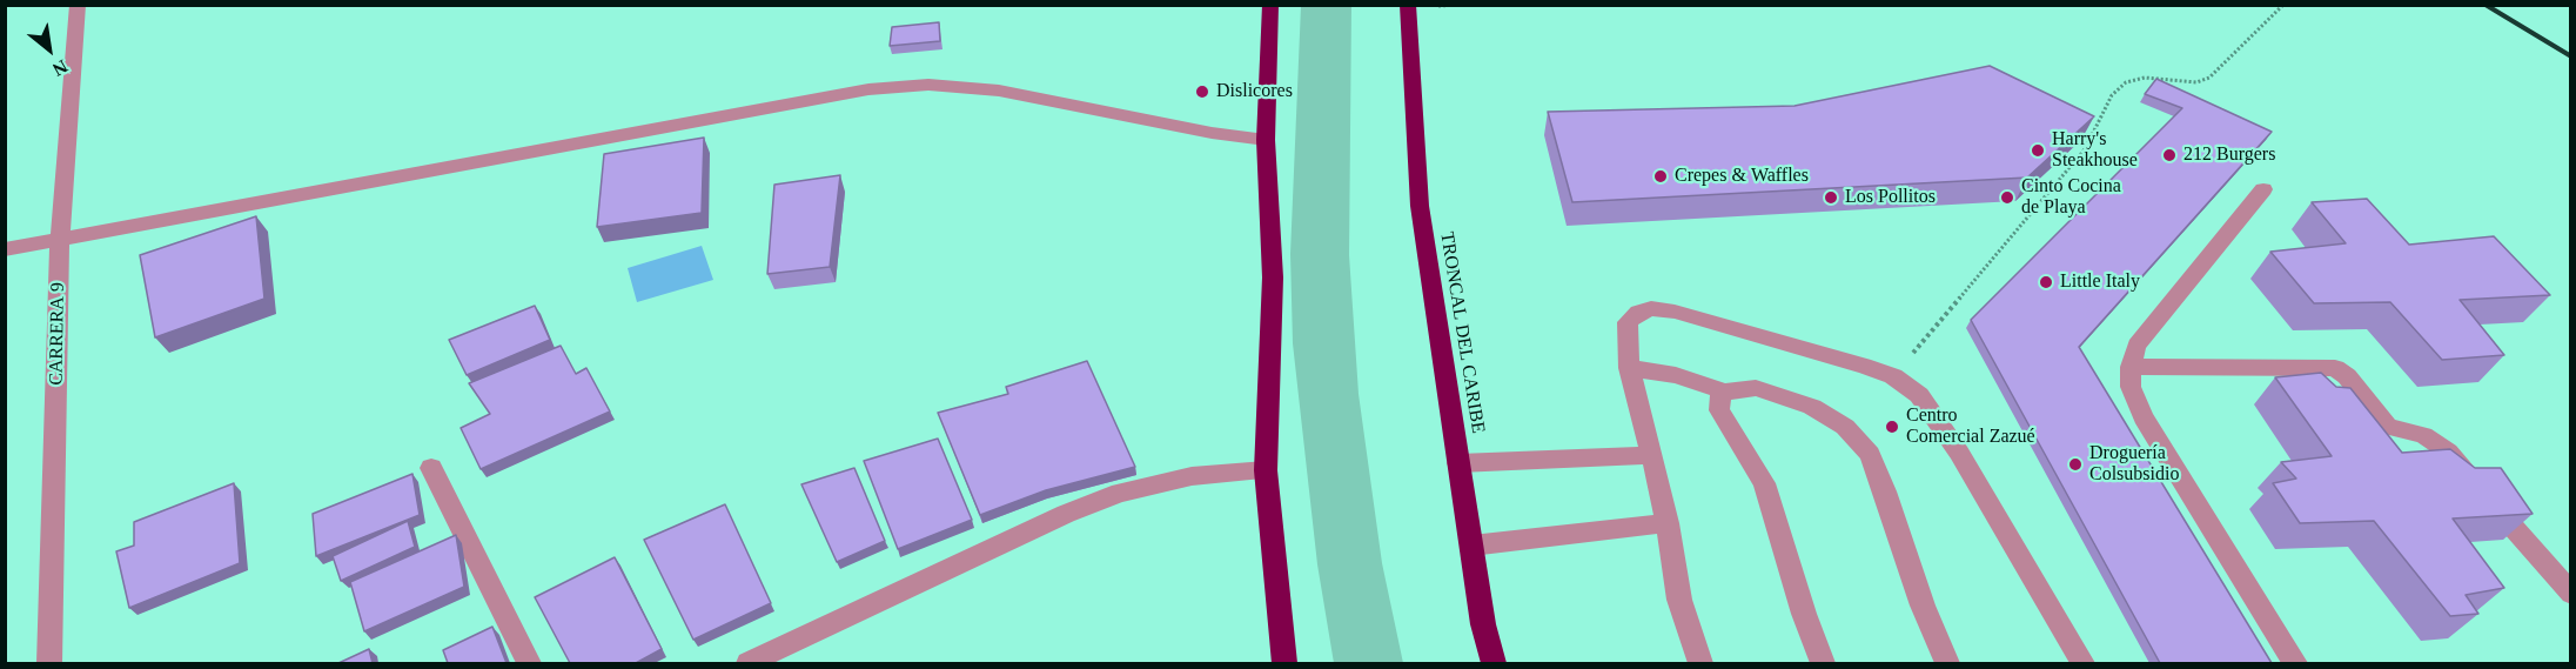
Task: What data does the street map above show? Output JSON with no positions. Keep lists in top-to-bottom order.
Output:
{
  "streets": {
    "highway": ["TRONCAL DEL CARIBE"],
    "street": ["CARRERA 9"]
  },
  "places": [
    "Dislicores",
    "Harry's Steakhouse",
    "212 Burgers",
    "Crepes & Waffles",
    "Los Pollitos",
    "Cinto Cocina de Playa",
    "Little Italy",
    "Centro Comercial Zazué",
    "Droguería Colsubsidio"
  ],
  "north": "bottom right"
}
